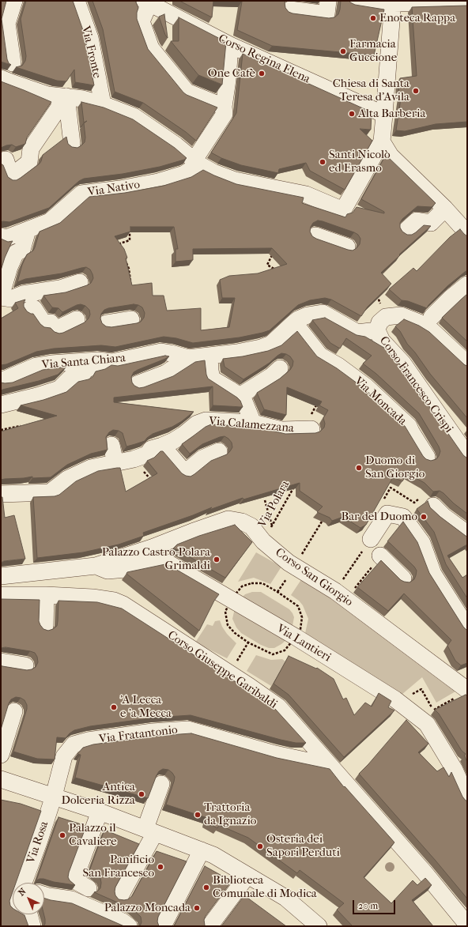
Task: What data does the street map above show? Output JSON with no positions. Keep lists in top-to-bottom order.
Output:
{
  "streets": {
    "street": [
      "Via Fronte",
      "Corso Regina Elena",
      "Via Nativo",
      "Via Santa Chiara",
      "Corso Francesco Crispi",
      "Via Moncada",
      "Via Calamezzana",
      "Corso San Giorgio",
      "Via Lantieri",
      "Corso Giuseppe Garibaldi",
      "Via Fratantonio",
      "Via Rosa"
    ],
    "path": ["Via Polara"]
  },
  "crossings": [
    ["Via Santa Chiara", "Corso Francesco Crispi"],
    ["Via Santa Chiara", "Via Moncada"],
    ["Via Polara", "Corso San Giorgio"],
    ["Corso San Giorgio", "Via Lantieri"],
    ["Corso Giuseppe Garibaldi", "Via Fratantonio"],
    ["Via Fratantonio", "Via Rosa"]
  ],
  "places": [
    "Enoteca Rappa",
    "Farmacia Guccione",
    "One Cafè",
    "Chiesa di Santa Teresa d'Avila",
    "Alta Barberia",
    "Santi Nicolò ed Erasmo",
    "Duomo di San Giorgio",
    "Bar del Duomo",
    "Palazzo Castro-Polara Grimaldi",
    "'A Lecca e 'a Mecca",
    "Antica Dolceria Rizza",
    "Trattoria da Ignazio",
    "Palazzo il Cavaliere",
    "Osteria dei Sapori Perduti",
    "Panificio San Francesco",
    "Biblioteca Comunale di Modica",
    "Palazzo Moncada"
  ],
  "scale_bar": "20 m",
  "north": "top left"
}
